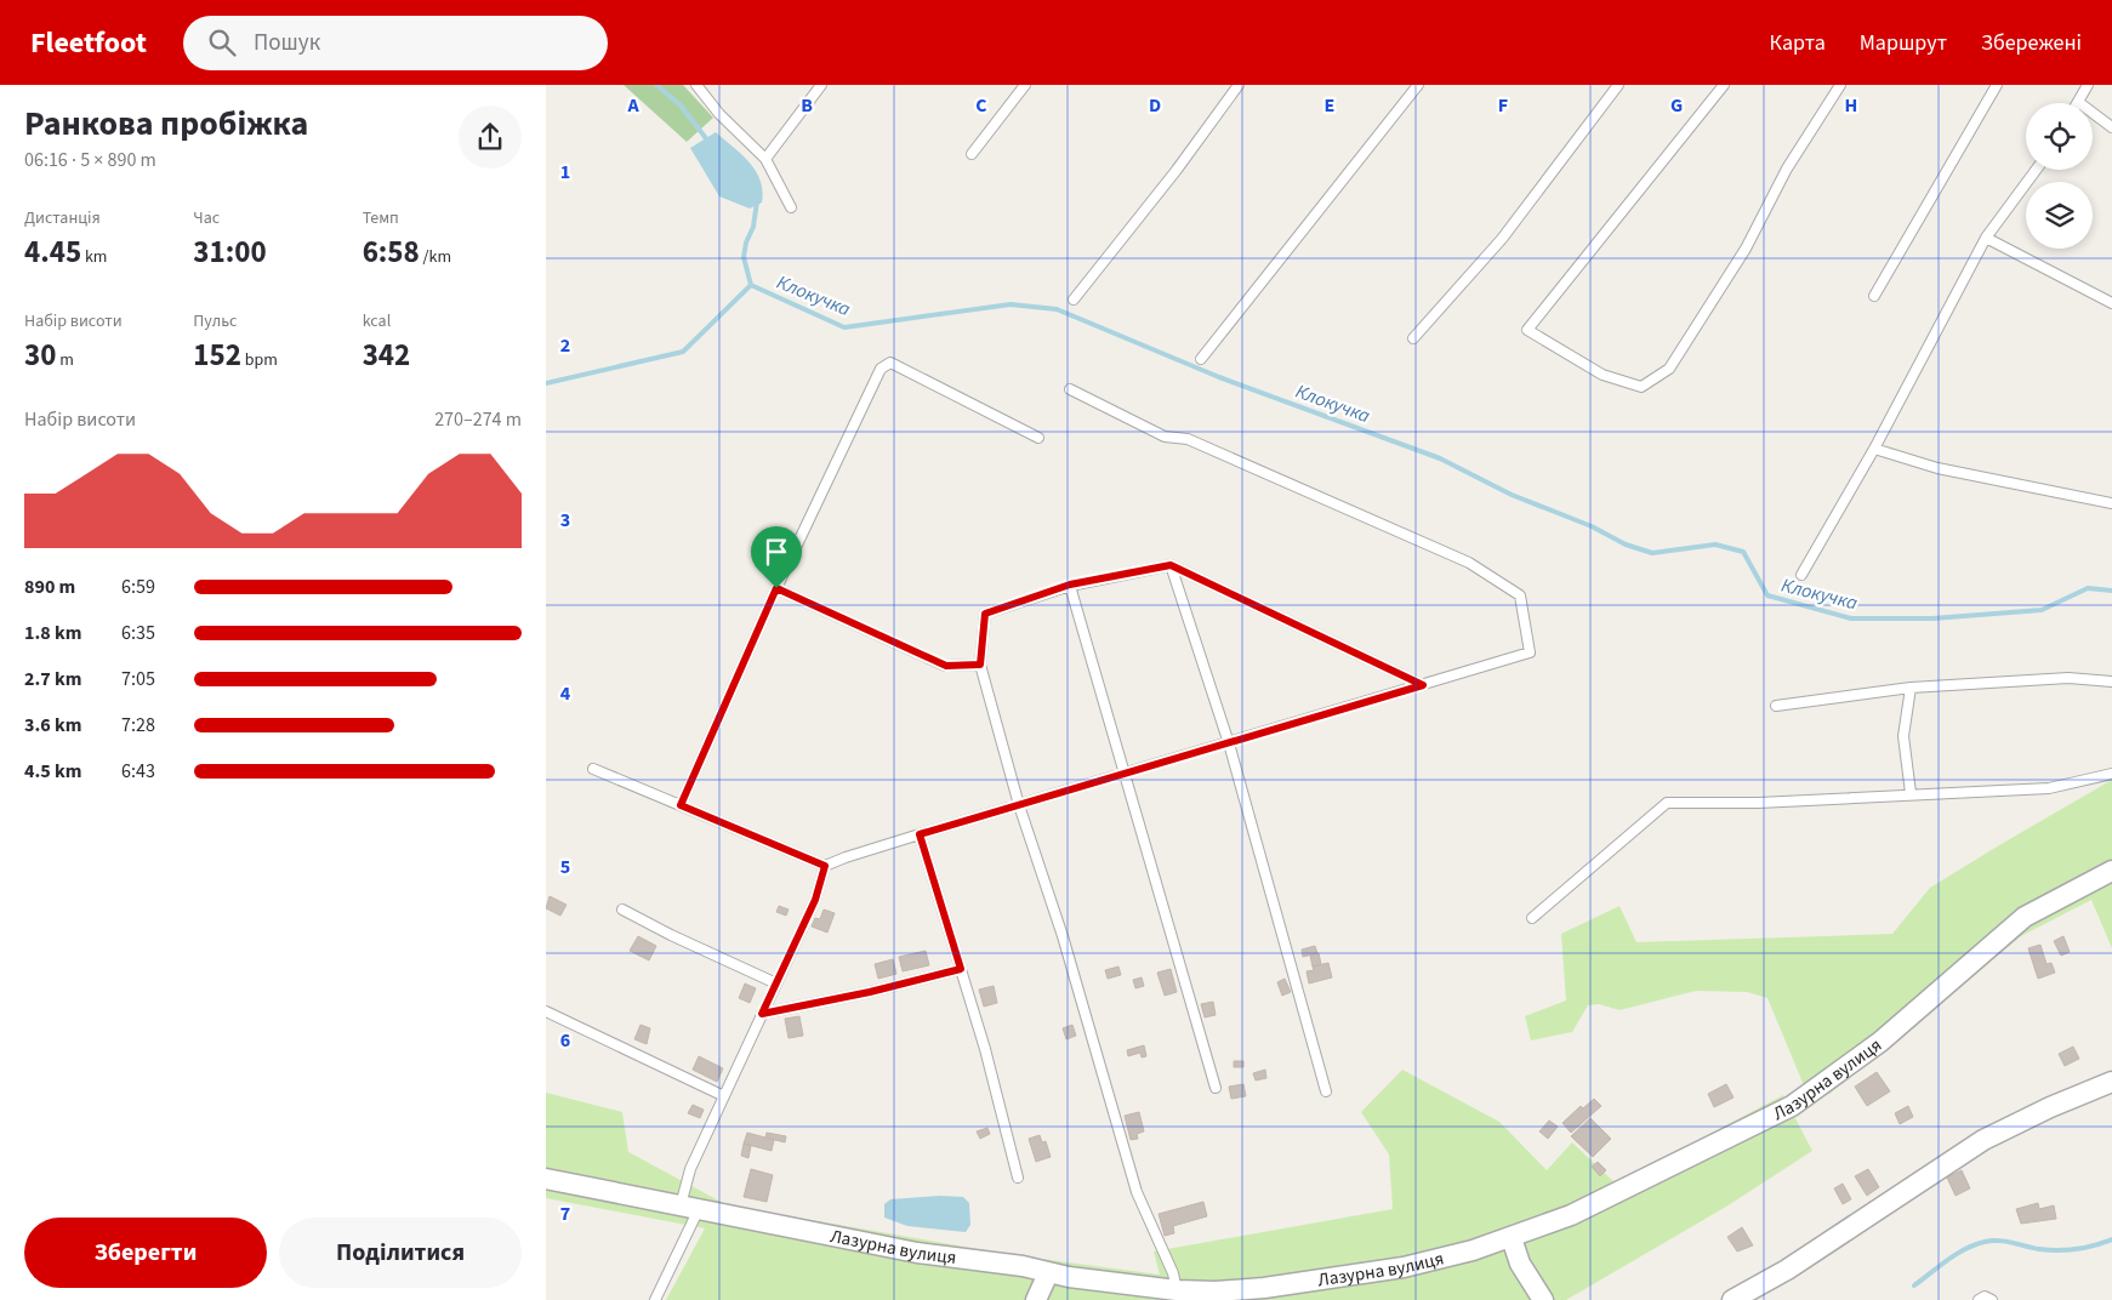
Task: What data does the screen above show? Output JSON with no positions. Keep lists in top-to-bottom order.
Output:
{
  "streets": {
    "street": ["Лазурна вулиця"]
  },
  "water": ["Клокучка"],
  "page": {
    "header": "Fleetfoot",
    "search": "Пошук",
    "nav": ["Карта", "Маршрут", "Збережені"],
    "heading": ["Ранкова пробіжка", "06:16 · 5 × 890 m"],
    "stats": [
      ["Дистанція", "4.45 km"],
      ["Час", "31:00"],
      ["Темп", "6:58 /km"],
      ["Набір висоти", "30 m"],
      ["Пульс", "152 bpm"],
      ["kcal", "342"]
    ],
    "chart": ["Набір висоти", "270–274 m"],
    "list": [
      {
        "name": "890 m",
        "note": "6:59"
      },
      {
        "name": "1.8 km",
        "note": "6:35"
      },
      {
        "name": "2.7 km",
        "note": "7:05"
      },
      {
        "name": "3.6 km",
        "note": "7:28"
      },
      {
        "name": "4.5 km",
        "note": "6:43"
      }
    ],
    "buttons": ["Зберегти", "Поділитися"]
  },
  "grid": {
    "columns": [
      "A",
      "B",
      "C",
      "D",
      "E",
      "F",
      "G",
      "H"
    ],
    "rows": [
      "1",
      "2",
      "3",
      "4",
      "5",
      "6",
      "7"
    ]
  }
}
